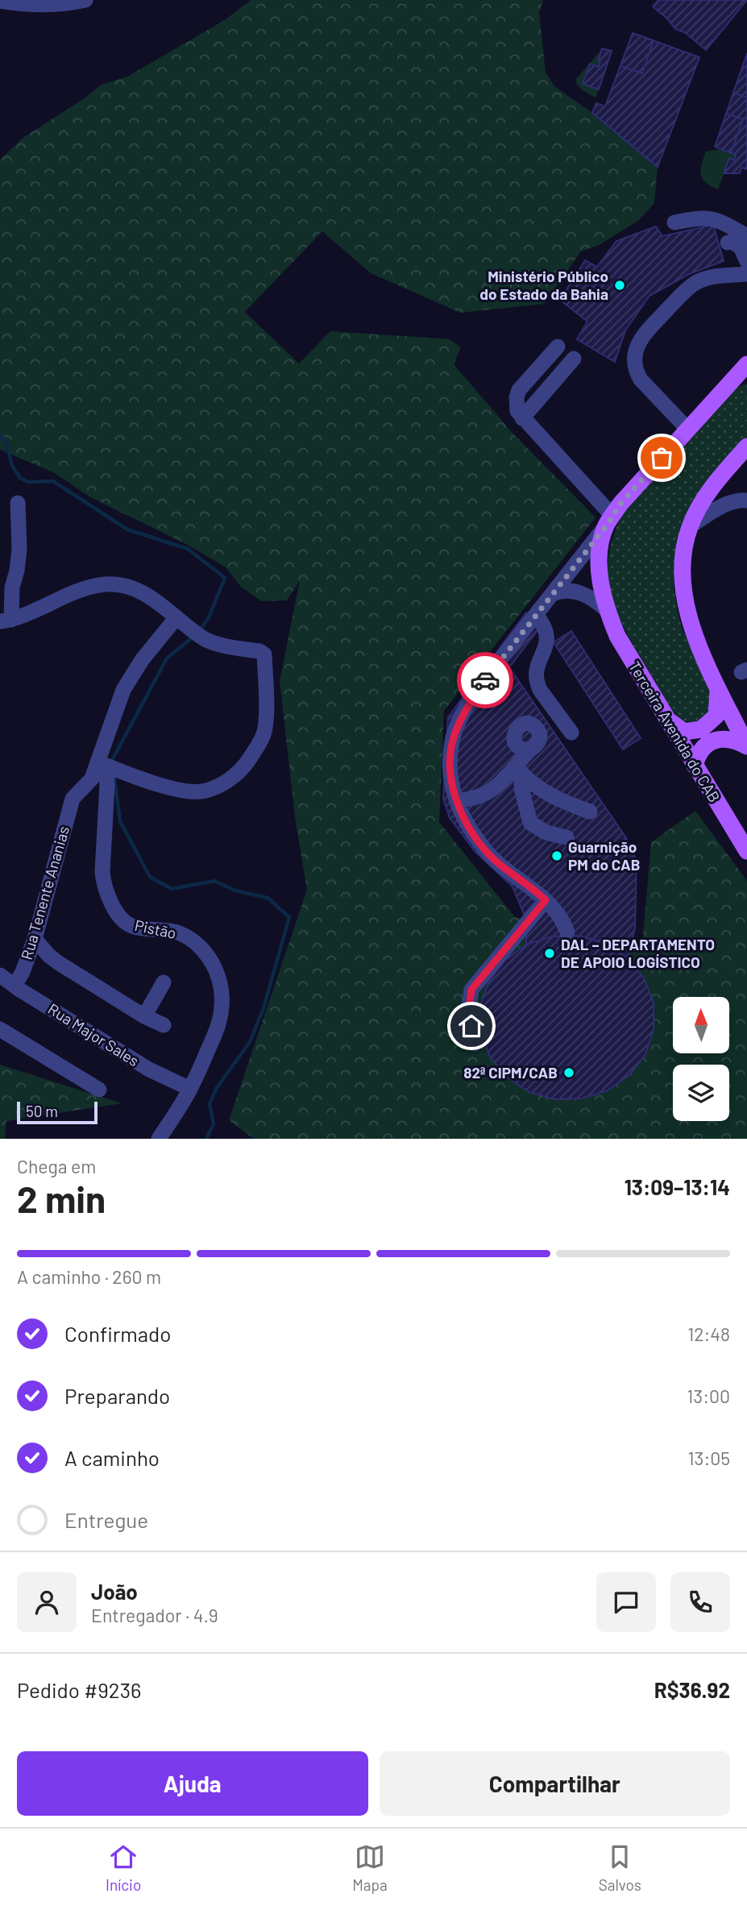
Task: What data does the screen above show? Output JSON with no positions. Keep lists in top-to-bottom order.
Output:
{
  "streets": {
    "main road": ["Terceira Avenida do CAB"],
    "street": ["Rua Tenente Ananias", "Pistão", "Rua Major Sales"]
  },
  "crossings": [
    ["Rua Tenente Ananias", "Pistão"],
    ["Rua Tenente Ananias", "Rua Major Sales"],
    ["Pistão", "Rua Major Sales"]
  ],
  "places": [
    "Ministério Público do Estado da Bahia",
    "Guarnição PM do CAB",
    "DAL – DEPARTAMENTO DE APOIO LOGÍSTICO",
    "82ª CIPM/CAB"
  ],
  "scale_bar": "50 m",
  "north": "top",
  "page": {
    "scale": "50 m",
    "heading": ["2 min", "Chega em", "13:09–13:14"],
    "panel": [
      "João",
      "Entregador · 4.9",
      "Pedido #9236",
      "R$36.92"
    ],
    "bar": "A caminho · 260 m",
    "list": [
      ["Confirmado", "12:48"],
      ["Preparando", "13:00"],
      ["A caminho", "13:05"],
      "Entregue"
    ],
    "buttons": ["Ajuda", "Compartilhar"],
    "tabs": ["Início", "Mapa", "Salvos"]
  }
}
